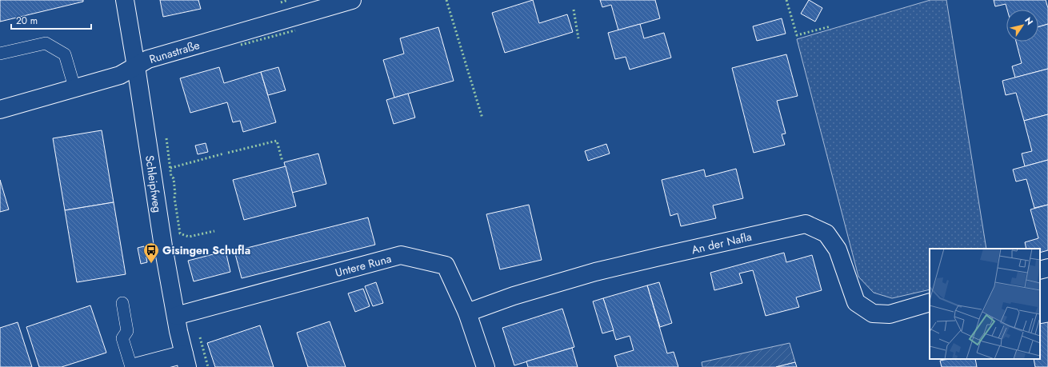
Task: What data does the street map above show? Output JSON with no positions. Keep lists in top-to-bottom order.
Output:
{
  "streets": {
    "street": [
      "Runastraße",
      "Schleipfweg",
      "An der Nafla",
      "Untere Runa"
    ]
  },
  "crossings": [
    ["Runastraße", "Schleipfweg"],
    ["Schleipfweg", "Untere Runa"],
    ["An der Nafla", "Untere Runa"]
  ],
  "places": {
    "bus stop": ["Gisingen Schufla"]
  },
  "scale_bar": "20 m",
  "north": "top right"
}
